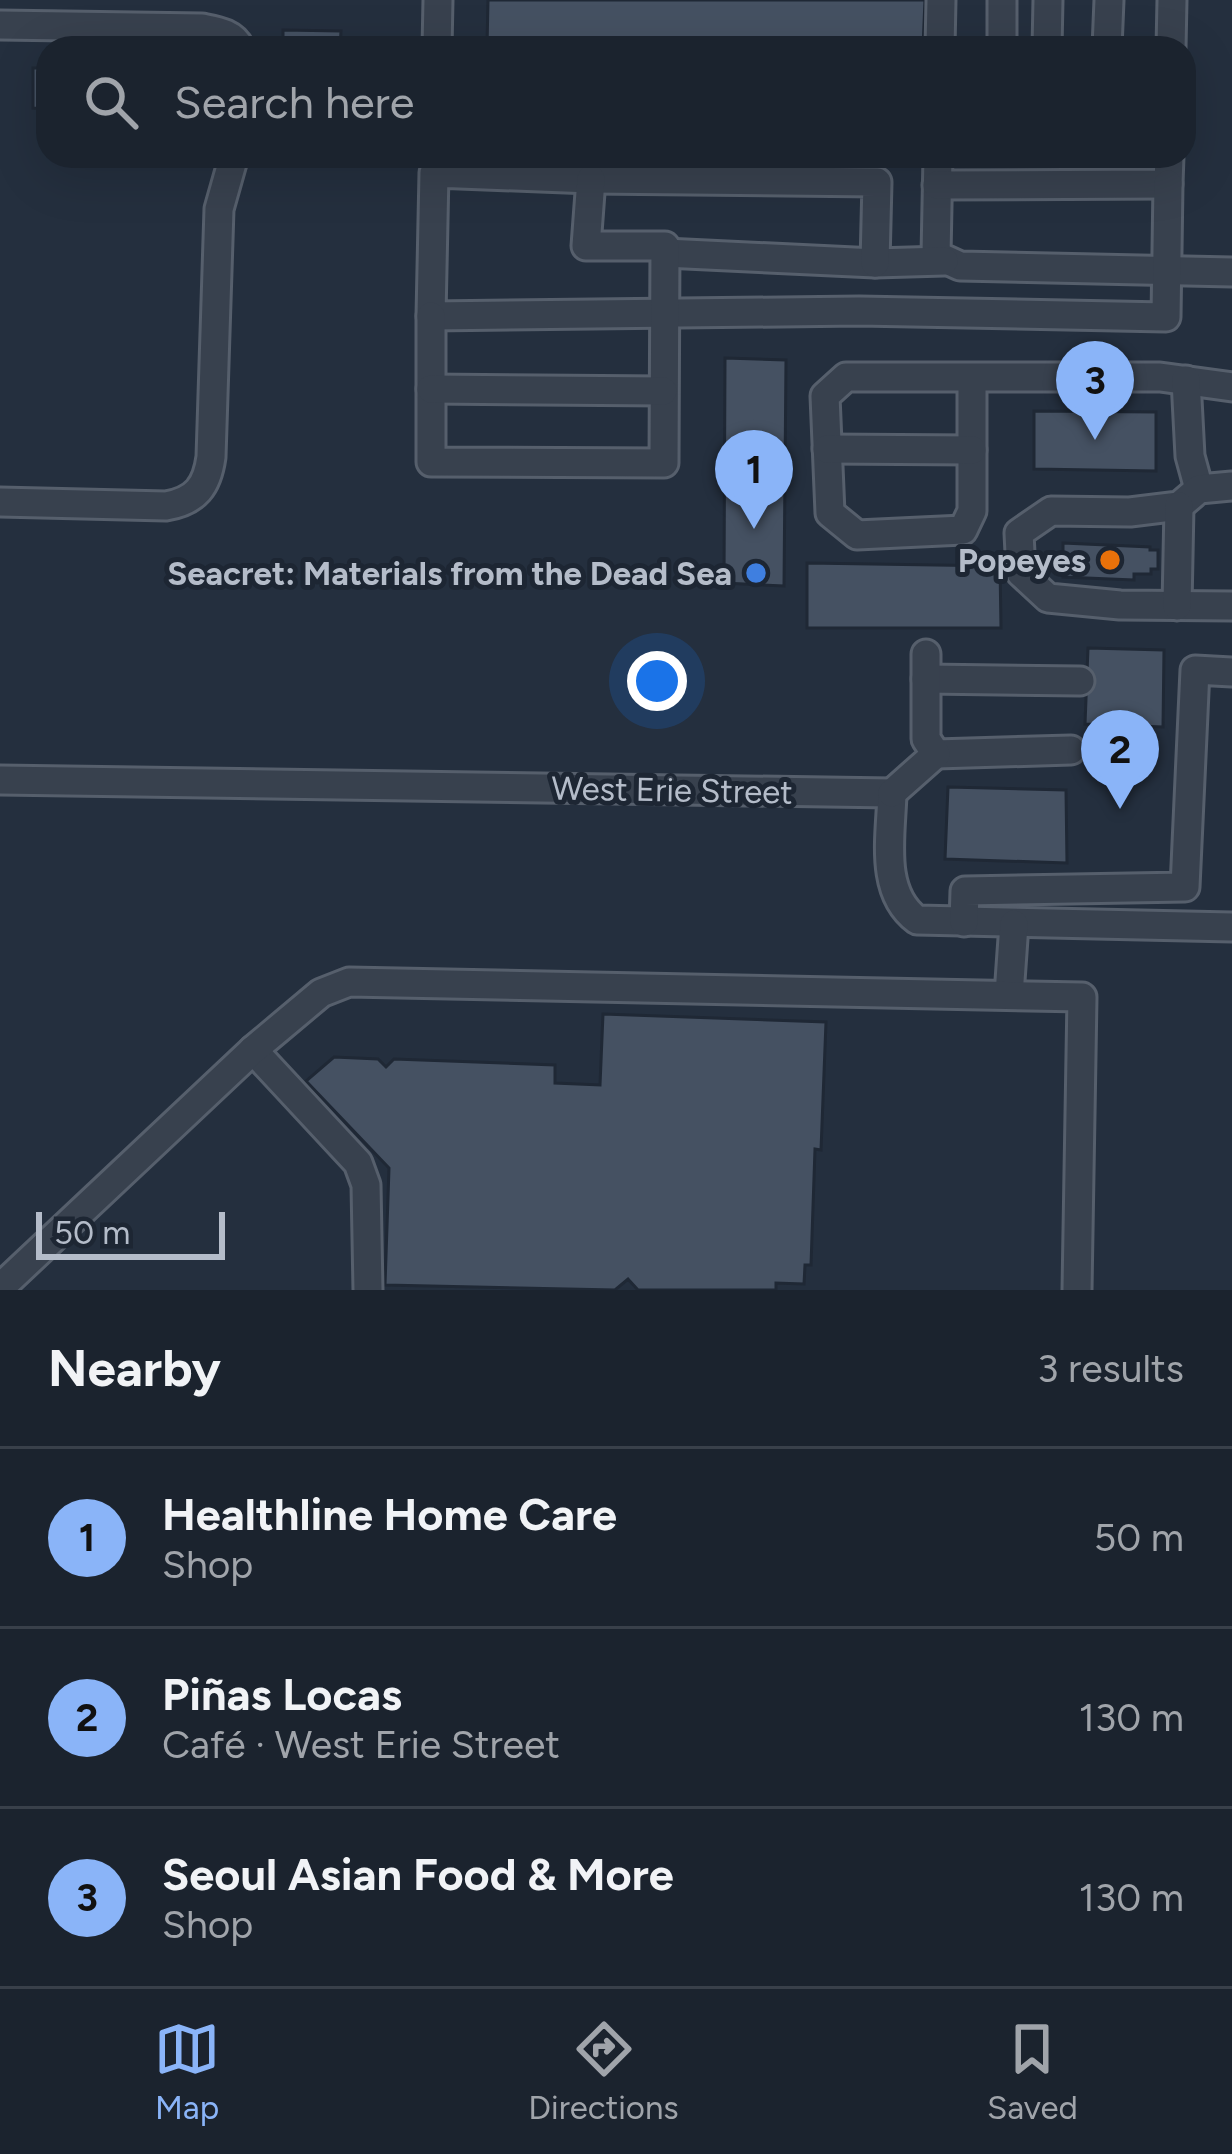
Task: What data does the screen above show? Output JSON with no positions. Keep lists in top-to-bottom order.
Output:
{
  "streets": {
    "street": ["West Erie Street"]
  },
  "places": ["Popeyes", "Seacret: Materials from the Dead Sea"],
  "scale_bar": "50 m",
  "page": {
    "search": "Search here",
    "pins": ["3", "1", "2"],
    "scale": "50 m",
    "heading": ["Nearby", "3 results"],
    "list": [
      {
        "mark": "1",
        "name": "Healthline Home Care",
        "note": "Shop",
        "value": "50 m"
      },
      {
        "mark": "2",
        "name": "Piñas Locas",
        "note": "Café · West Erie Street",
        "value": "130 m"
      },
      {
        "mark": "3",
        "name": "Seoul Asian Food & More",
        "note": "Shop",
        "value": "130 m"
      }
    ],
    "nav": ["Map", "Directions", "Saved"]
  }
}
